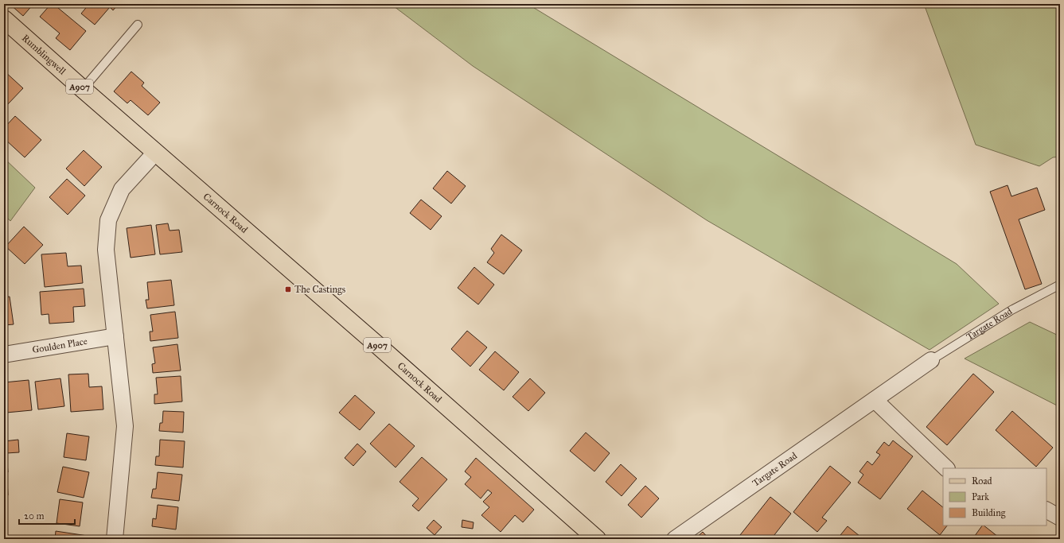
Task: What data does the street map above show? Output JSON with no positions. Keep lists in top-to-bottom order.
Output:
{
  "streets": {
    "main road": ["Rumblingwell", "A907", "Carnock Road"],
    "street": ["Targate Road", "Goulden Place"]
  },
  "crossings": [
    ["Rumblingwell", "Carnock Road"]
  ],
  "places": {
    "transit": ["The Castings"]
  },
  "legend": ["Road", "Park", "Building"],
  "scale_bar": "20 m"
}
